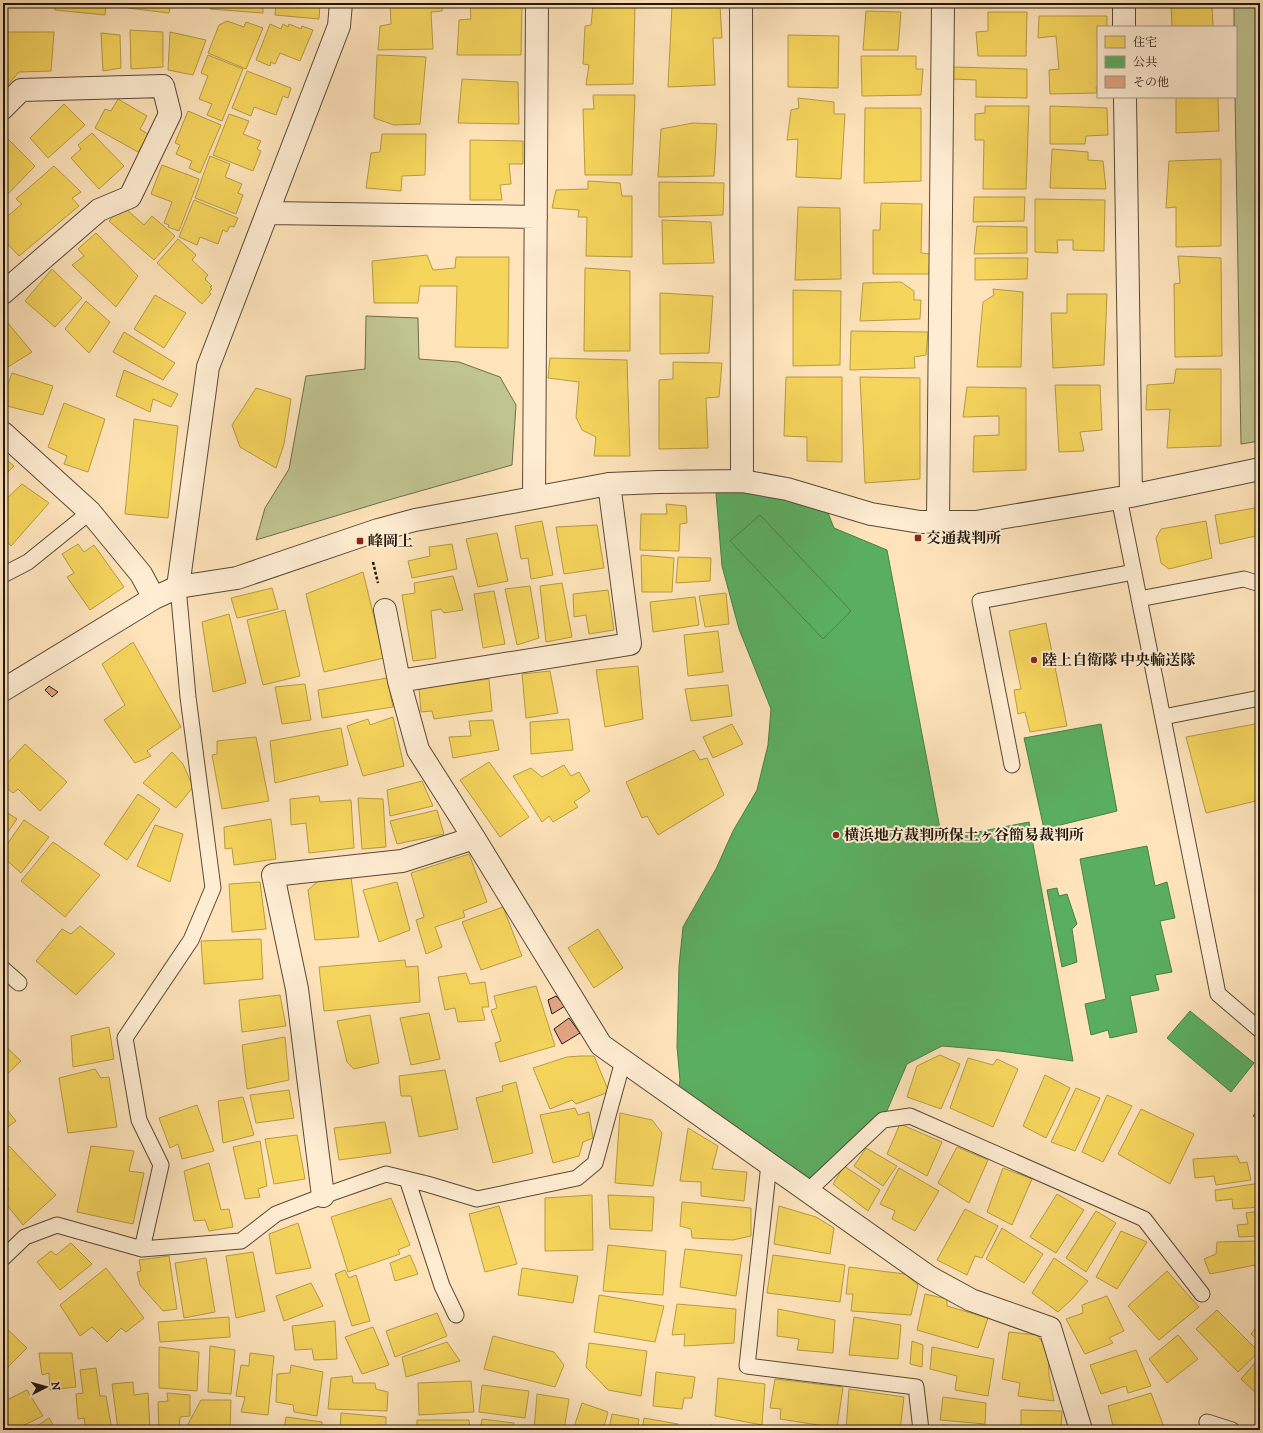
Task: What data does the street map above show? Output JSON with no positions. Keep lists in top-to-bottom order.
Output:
{
  "places": {
    "transit": ["交通裁判所", "峰岡上"],
    "other": ["陸上自衛隊 中央輸送隊", "横浜地方裁判所保土ヶ谷簡易裁判所"]
  },
  "legend": ["住宅", "公共", "その他"],
  "north": "right"
}
